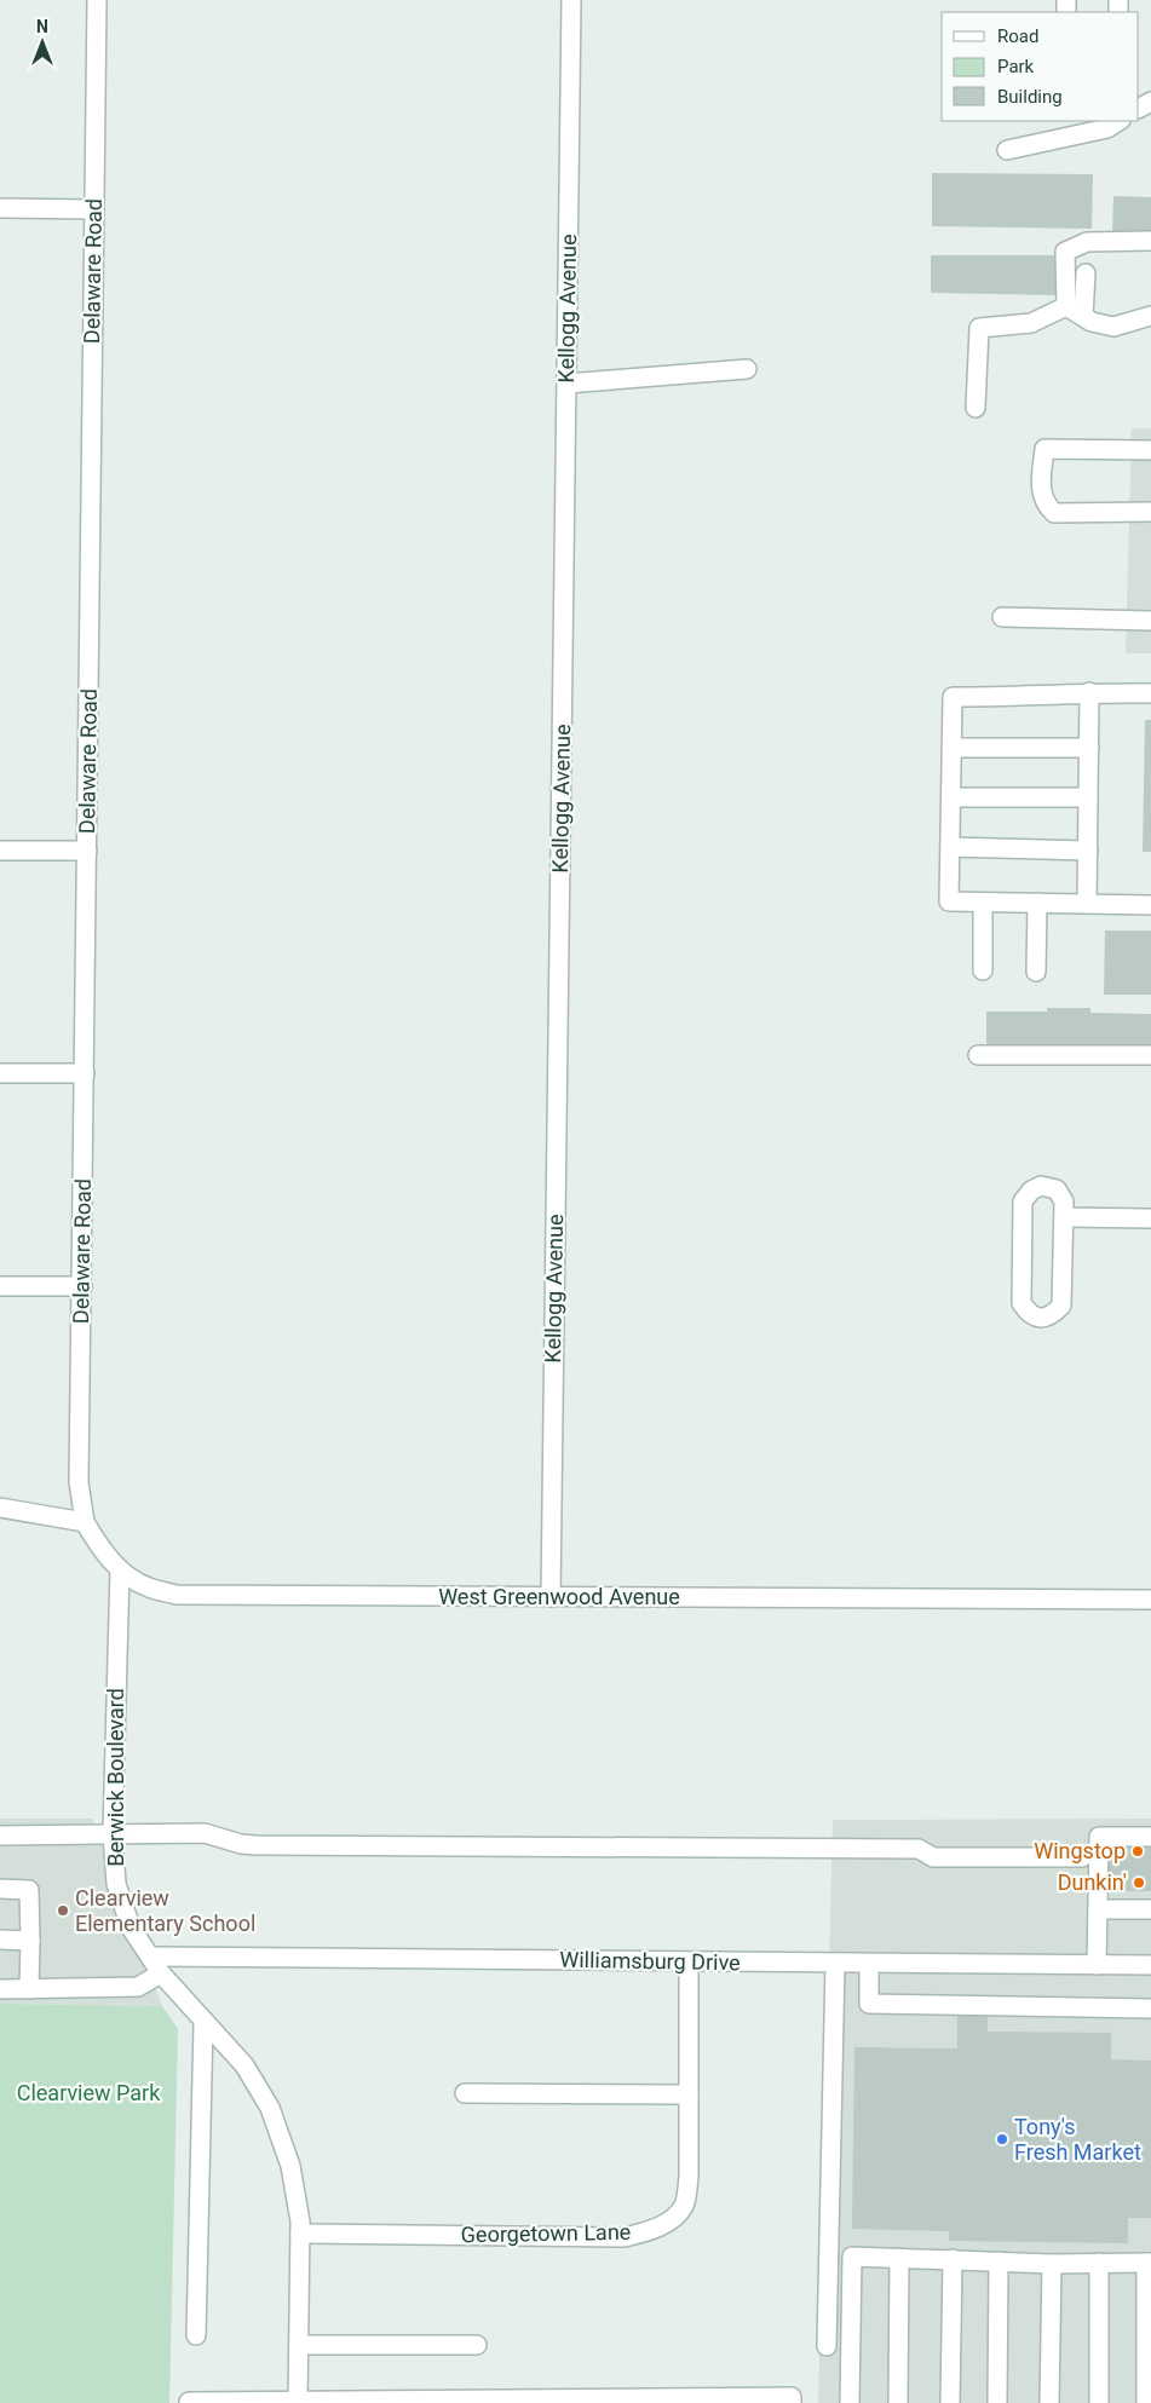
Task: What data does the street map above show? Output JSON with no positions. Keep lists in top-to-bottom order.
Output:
{
  "streets": {
    "street": [
      "Delaware Road",
      "Kellogg Avenue",
      "West Greenwood Avenue",
      "Berwick Boulevard",
      "Williamsburg Drive",
      "Georgetown Lane"
    ]
  },
  "crossings": [
    ["Delaware Road", "West Greenwood Avenue"],
    ["Kellogg Avenue", "West Greenwood Avenue"],
    ["West Greenwood Avenue", "Berwick Boulevard"],
    ["Berwick Boulevard", "Williamsburg Drive"],
    ["Berwick Boulevard", "Georgetown Lane"],
    ["Williamsburg Drive", "Georgetown Lane"]
  ],
  "parks": ["Clearview Park"],
  "places": [
    "Wingstop",
    "Dunkin'",
    "Clearview Elementary School",
    "Tony's Fresh Market"
  ],
  "legend": ["Road", "Park", "Building"],
  "north": "top"
}
